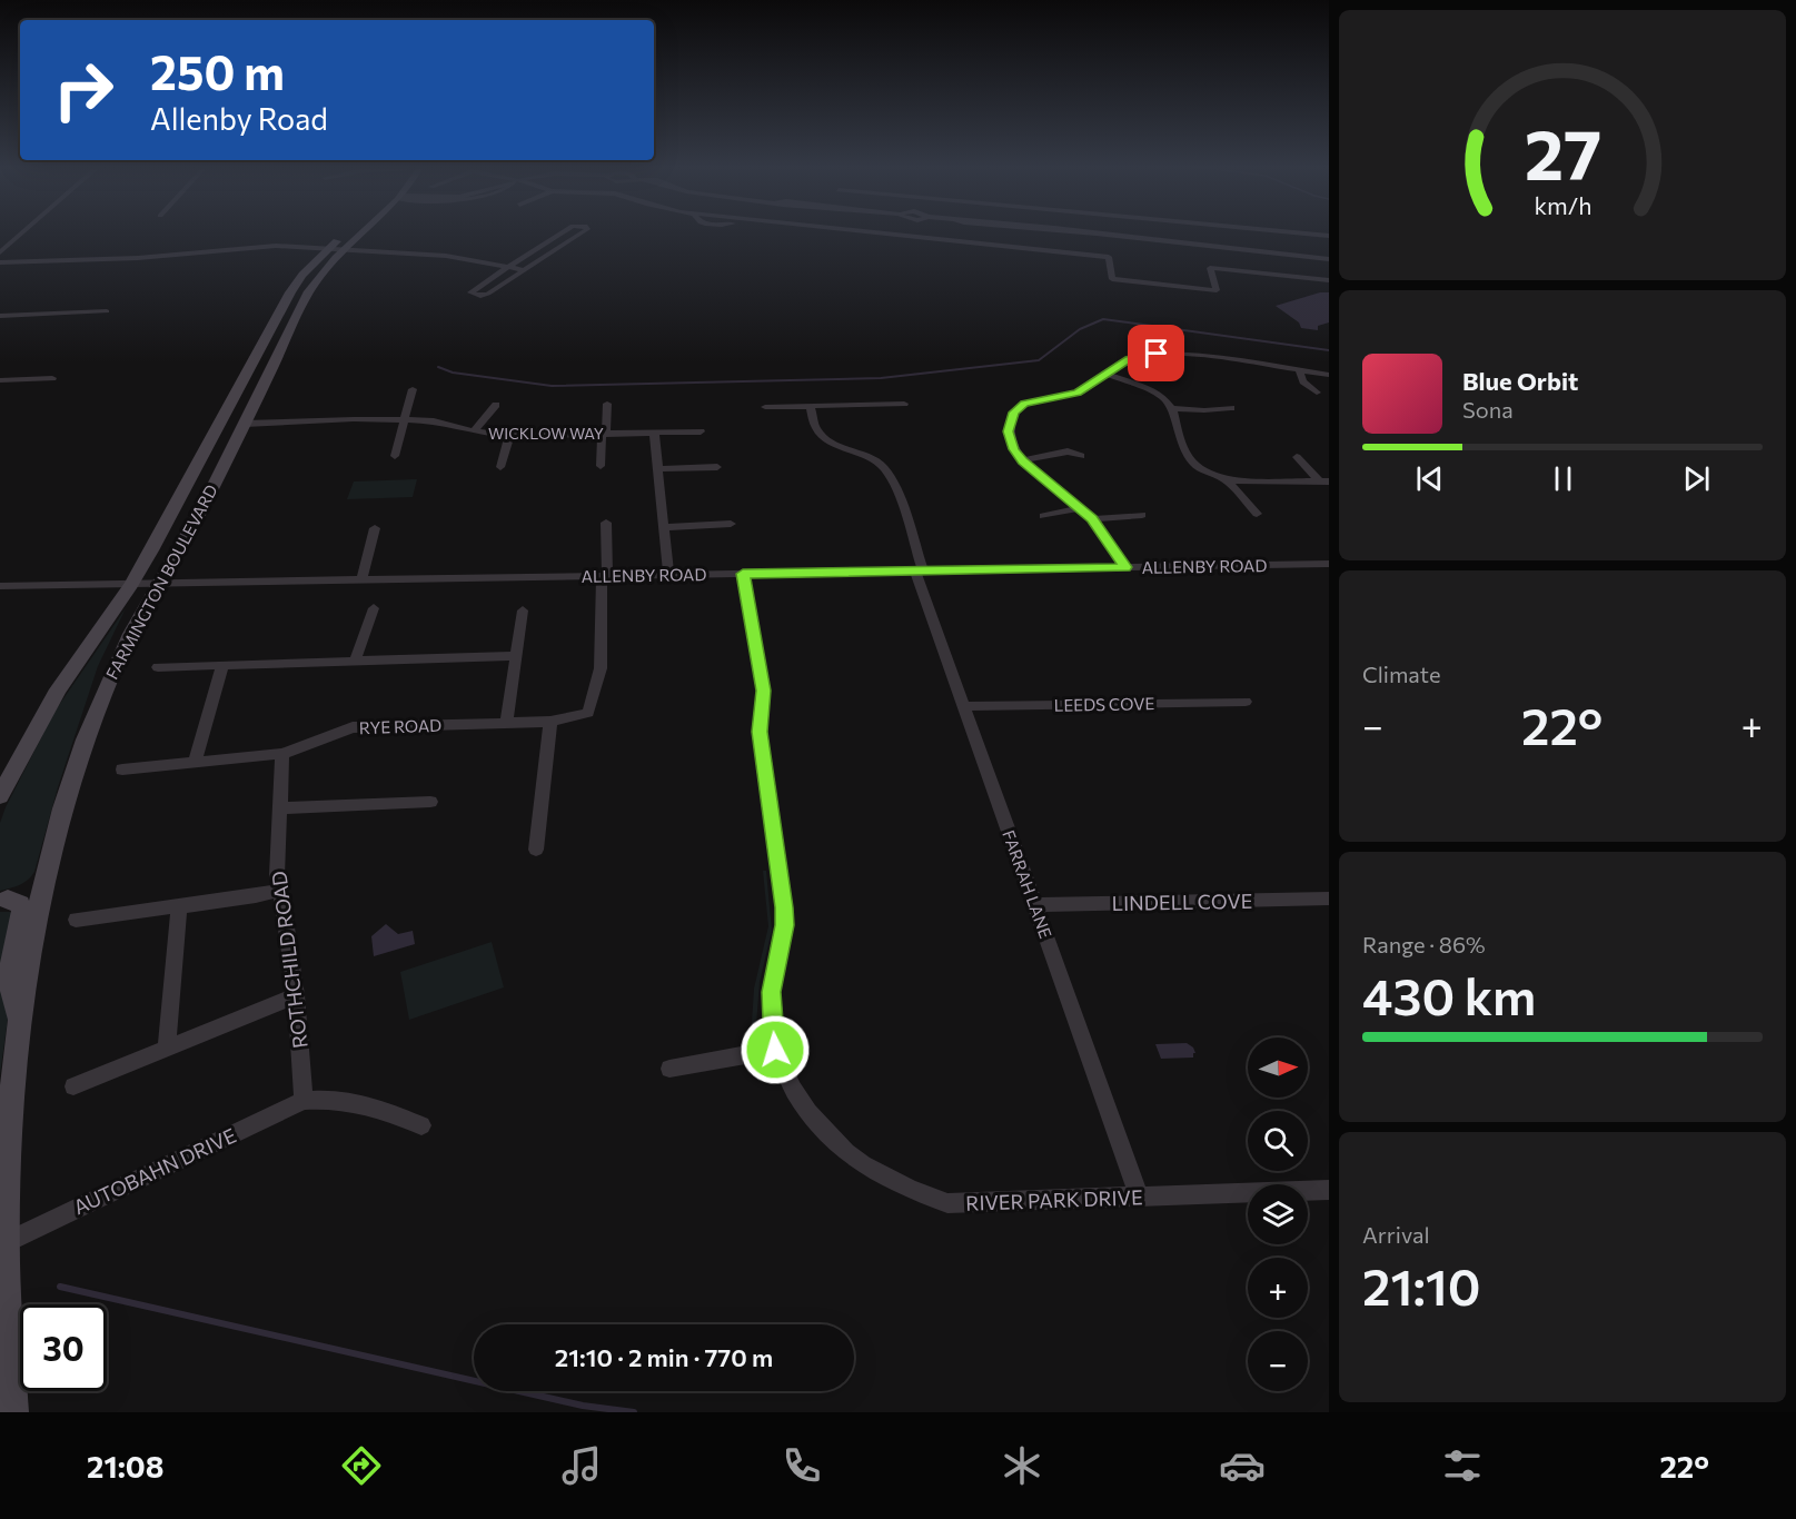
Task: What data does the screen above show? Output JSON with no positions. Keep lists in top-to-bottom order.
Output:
{
  "streets": {
    "main road": ["FARMINGTON BOULEVARD"],
    "street": [
      "WICKLOW WAY",
      "ALLENBY ROAD",
      "LEEDS COVE",
      "RYE ROAD",
      "FARRAH LANE",
      "LINDELL COVE",
      "ROTHCHILD ROAD",
      "AUTOBAHN DRIVE",
      "RIVER PARK DRIVE"
    ]
  },
  "crossings": [
    ["WICKLOW WAY", "FARMINGTON BOULEVARD"],
    ["ALLENBY ROAD", "FARMINGTON BOULEVARD"],
    ["ALLENBY ROAD", "RYE ROAD"],
    ["ALLENBY ROAD", "FARRAH LANE"],
    ["FARMINGTON BOULEVARD", "AUTOBAHN DRIVE"],
    ["LEEDS COVE", "FARRAH LANE"],
    ["FARRAH LANE", "LINDELL COVE"],
    ["FARRAH LANE", "RIVER PARK DRIVE"],
    ["ROTHCHILD ROAD", "AUTOBAHN DRIVE"]
  ],
  "north": "right",
  "page": {
    "turn": ["250 m", "Allenby Road"],
    "song": ["Blue Orbit", "Sona"],
    "tile": [
      "Climate",
      ["Range · 86%", "430 km"],
      ["Arrival", "21:10"]
    ],
    "heat": ["−", "22°", "+"],
    "map_buttons": ["+", "−"],
    "limit": "30",
    "trip": "21:10 · 2 min · 770 m",
    "tabs": ["21:08", "22°"],
    "gauge": ["27", "km/h"]
  }
}
